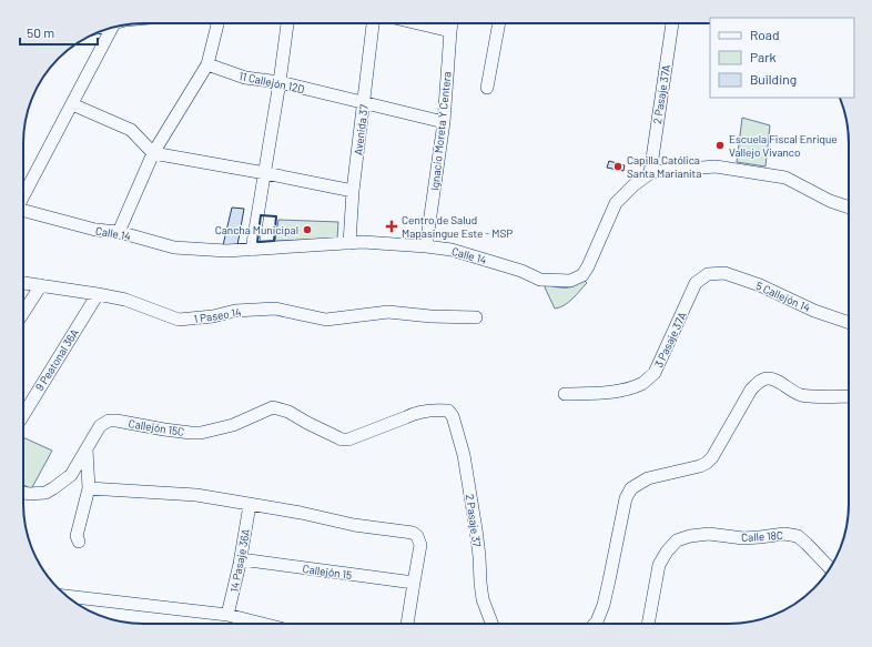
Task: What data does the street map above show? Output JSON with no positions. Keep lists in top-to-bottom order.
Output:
{
  "streets": {
    "street": [
      "11 Callejón 12D",
      "2 Pasaje 37A",
      "Avenida 37",
      "Ignacio Moreta Y Centera",
      "Calle 14",
      "5 Callejón 14",
      "1 Paseo 14",
      "3 Pasaje 37A",
      "9 Peatonal 36A",
      "Callejón 15C",
      "2 Pasaje 37",
      "Calle 18C",
      "14 Pasaje 36A",
      "Callejón 15"
    ]
  },
  "crossings": [
    ["11 Callejón 12D", "Avenida 37"],
    ["11 Callejón 12D", "Ignacio Moreta Y Centera"],
    ["2 Pasaje 37A", "Calle 14"],
    ["Avenida 37", "Calle 14"],
    ["Ignacio Moreta Y Centera", "Calle 14"],
    ["5 Callejón 14", "3 Pasaje 37A"],
    ["1 Paseo 14", "9 Peatonal 36A"],
    ["Callejón 15C", "2 Pasaje 37"],
    ["14 Pasaje 36A", "Callejón 15"]
  ],
  "places": {
    "other": ["Escuela Fiscal Enrique Vallejo Vivanco", "Capilla Católica Santa Marianita", "Cancha Municipal"],
    "health": ["Centro de Salud Mapasingue Este - MSP"]
  },
  "legend": ["Road", "Park", "Building"],
  "scale_bar": "50 m"
}
